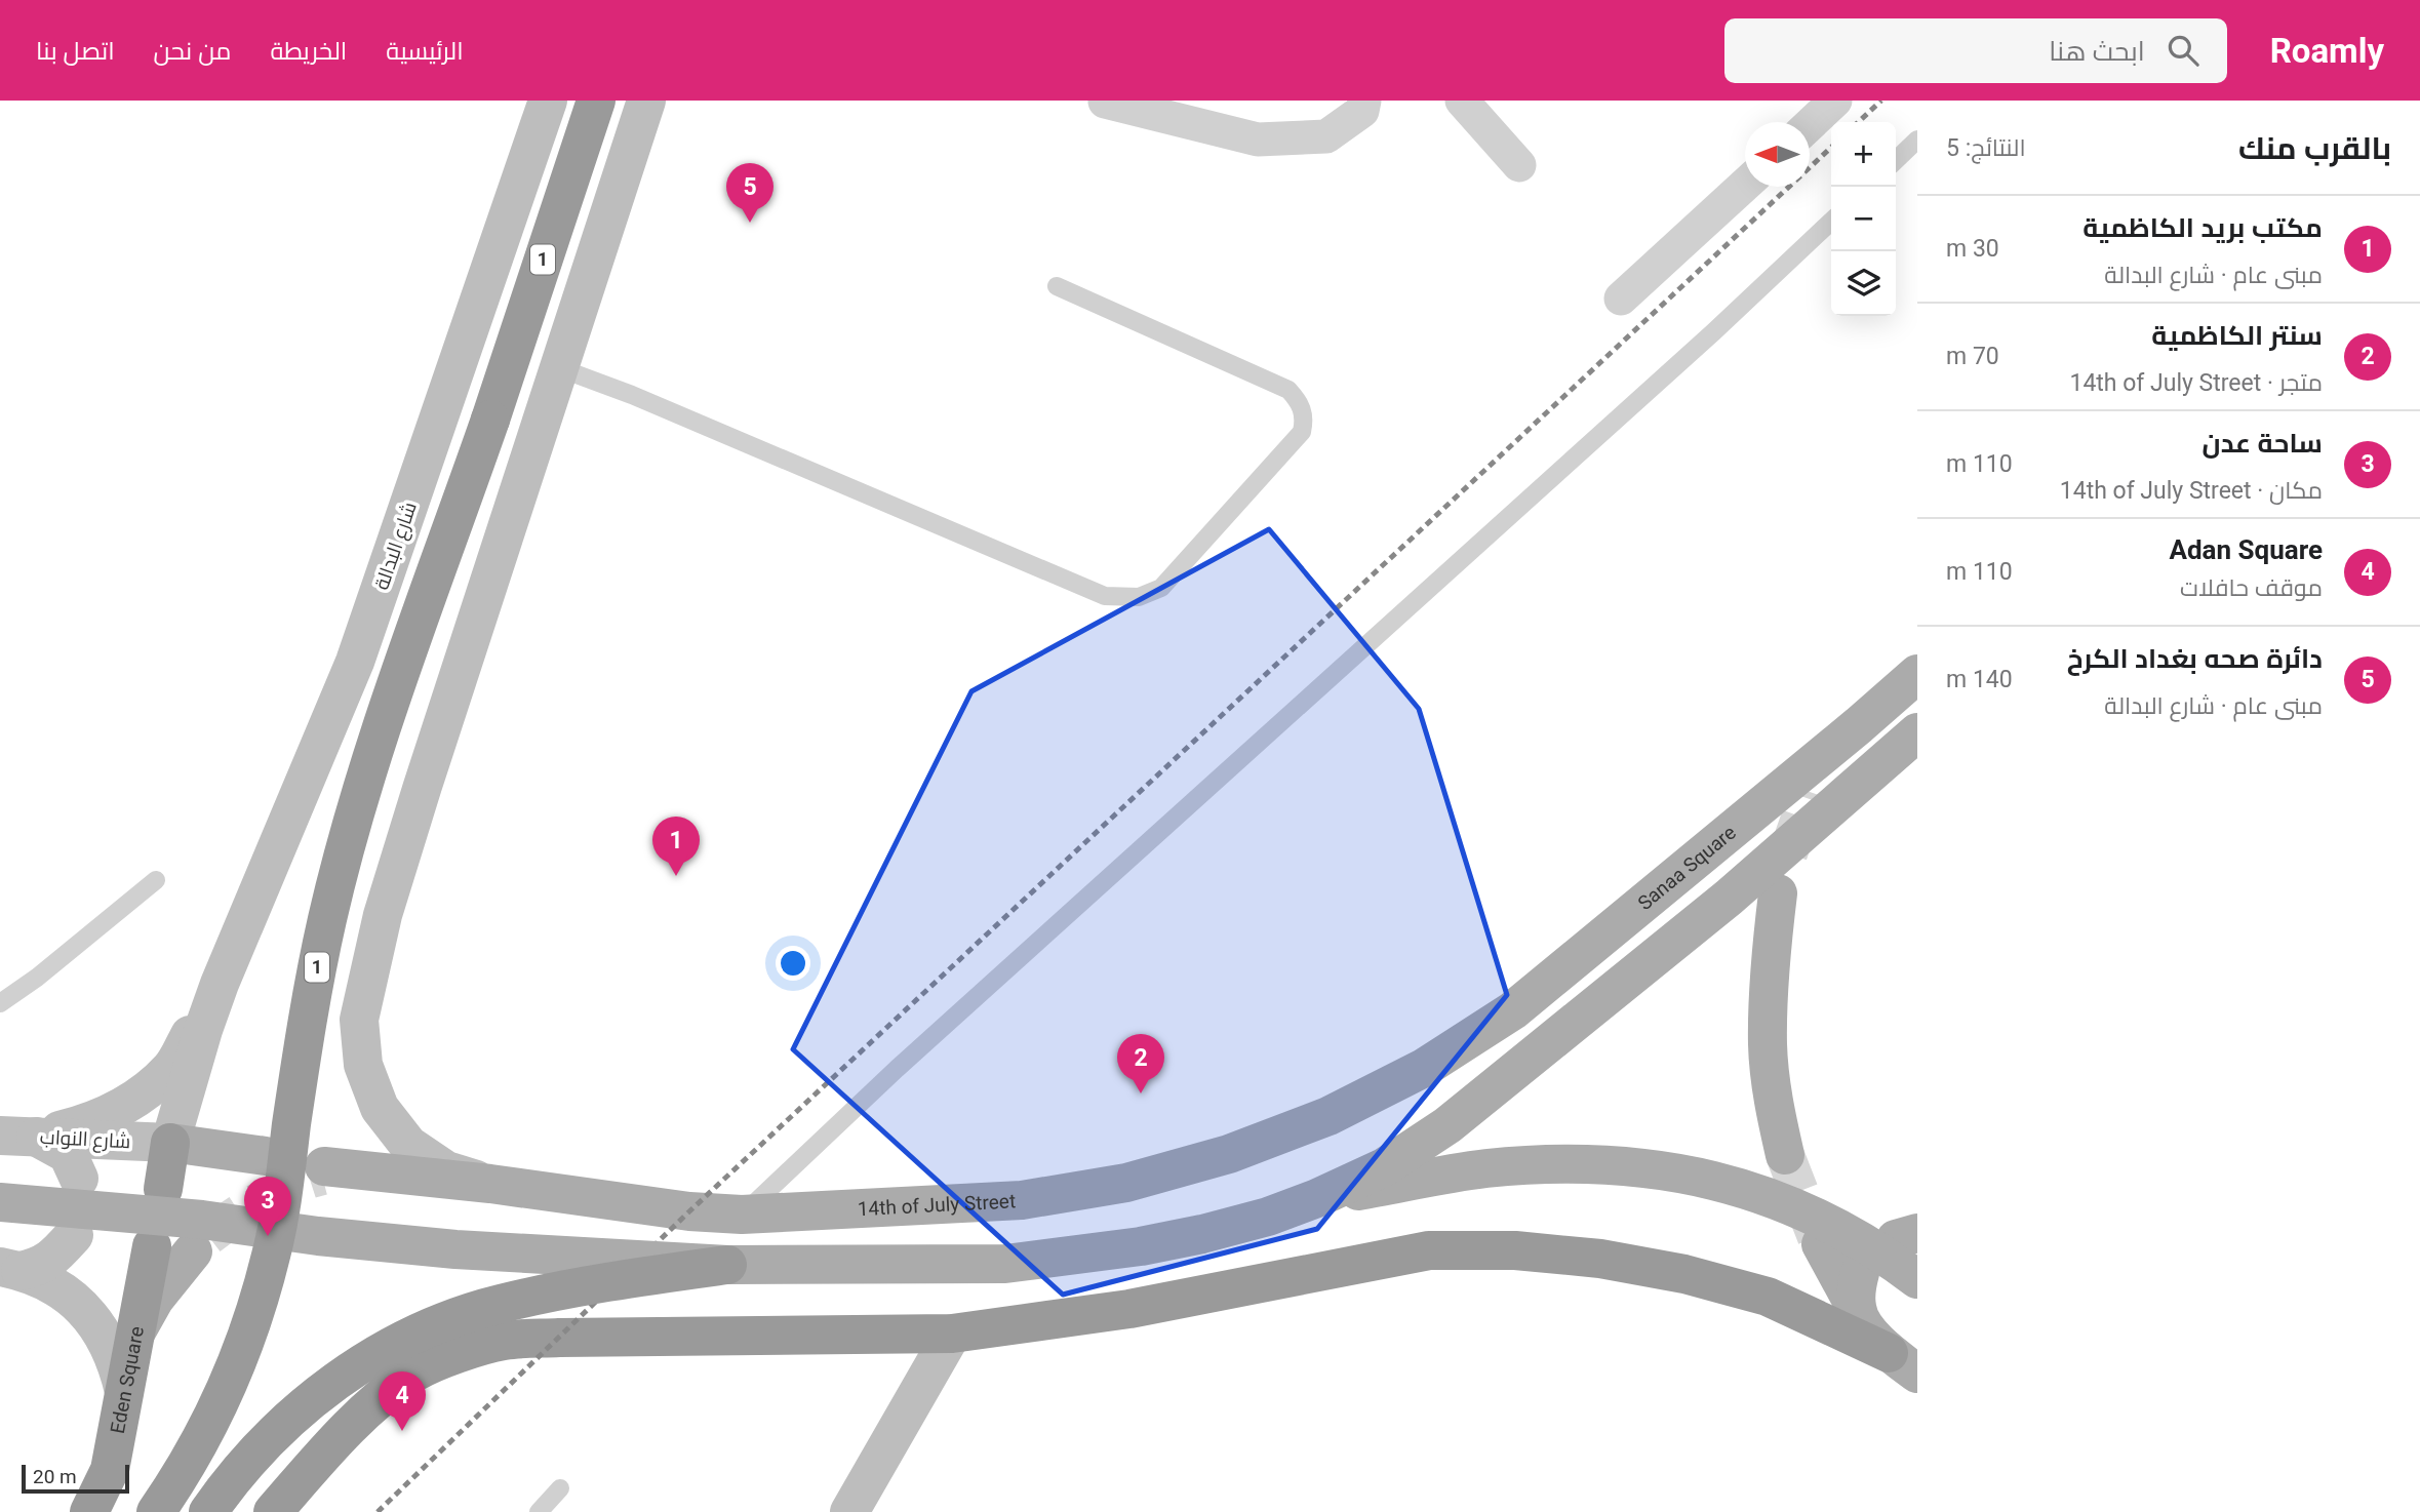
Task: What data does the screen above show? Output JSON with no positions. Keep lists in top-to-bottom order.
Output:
{
  "streets": {
    "highway": ["1", "Eden Square"],
    "main road": [
      "شارع البدالة",
      "Sanaa Square",
      "شارع النواب",
      "14th of July Street"
    ]
  },
  "crossings": [
    ["Sanaa Square", "14th of July Street"]
  ],
  "scale_bar": "20 m",
  "north": "left",
  "page": {
    "header": "Roamly",
    "search": "ابحث هنا",
    "nav": [
      "الرئيسية",
      "الخريطة",
      "من نحن",
      "اتصل بنا"
    ],
    "heading": ["بالقرب منك", "النتائج: 5"],
    "map_buttons": ["+", "−"],
    "pins": [
      "5",
      "1",
      "2",
      "3",
      "4"
    ],
    "list": [
      {
        "mark": "1",
        "name": "مكتب بريد الكاظمية",
        "note": "مبنى عام · شارع البدالة",
        "value": "30 m"
      },
      {
        "mark": "2",
        "name": "سنتر الكاظمية",
        "note": "متجر · 14th of July Street",
        "value": "70 m"
      },
      {
        "mark": "3",
        "name": "ساحة عدن",
        "note": "مكان · 14th of July Street",
        "value": "110 m"
      },
      {
        "mark": "4",
        "name": "Adan Square",
        "note": "موقف حافلات",
        "value": "110 m"
      },
      {
        "mark": "5",
        "name": "دائرة صحه بغداد الكرخ",
        "note": "مبنى عام · شارع البدالة",
        "value": "140 m"
      }
    ],
    "scale": "20 m"
  }
}
